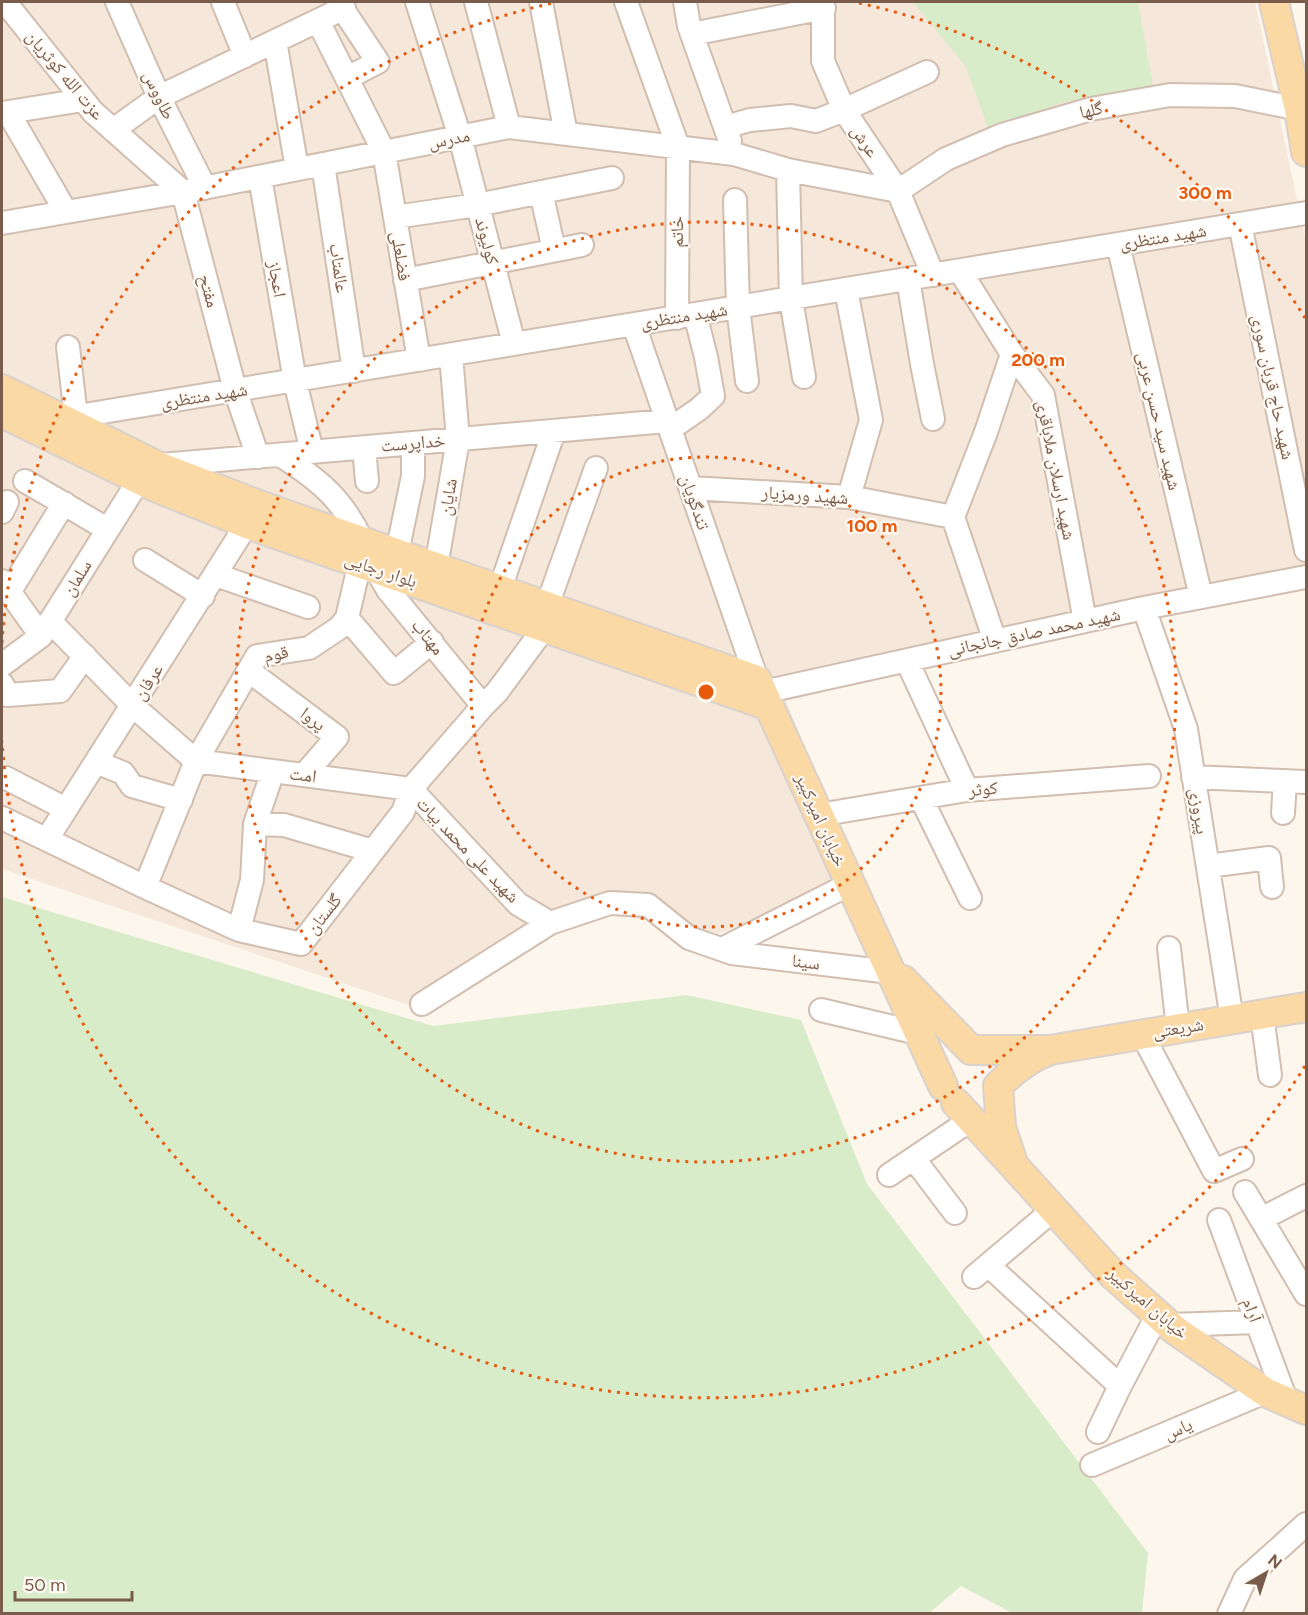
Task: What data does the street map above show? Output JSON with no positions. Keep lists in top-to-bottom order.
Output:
{
  "streets": {
    "main road": ["بلوار رجایی", "خیابان امیرکبیر", "شریعتی"],
    "street": [
      "عزت الله کوثریان",
      "طاووس",
      "گلها",
      "مدرس",
      "عرش",
      "خاتم",
      "شهید منتظری",
      "کولیوند",
      "فضلعلی",
      "عالمتاب",
      "اعجاز",
      "مفتح",
      "شهید حاج قربان سوری",
      "شهید سید حسن عربی",
      "خداپرست",
      "شهید ارسلان ملاباقری",
      "شهید ورمزیار",
      "شایان",
      "تندگویان",
      "سلمان",
      "شهید محمد صادق جانجانی",
      "مهتاب",
      "قوم",
      "عرفان",
      "پروا",
      "امت",
      "کوثر",
      "پیروزی",
      "شهید علی محمد بیات",
      "گلستان",
      "سینا",
      "آرام",
      "یاس"
    ]
  },
  "crossings": [
    ["عزت الله کوثریان", "مدرس"],
    ["عزت الله کوثریان", "مفتح"],
    ["طاووس", "مدرس"],
    ["گلها", "مدرس"],
    ["گلها", "عرش"],
    ["مدرس", "عرش"],
    ["مدرس", "خاتم"],
    ["مدرس", "کولیوند"],
    ["مدرس", "فضلعلی"],
    ["مدرس", "عالمتاب"],
    ["مدرس", "اعجاز"],
    ["مدرس", "مفتح"],
    ["عرش", "شهید منتظری"],
    ["خاتم", "شهید منتظری"],
    ["خاتم", "خداپرست"],
    ["خاتم", "تندگویان"],
    ["شهید منتظری", "کولیوند"],
    ["شهید منتظری", "فضلعلی"],
    ["شهید منتظری", "عالمتاب"],
    ["شهید منتظری", "اعجاز"],
    ["شهید منتظری", "مفتح"],
    ["شهید منتظری", "شهید حاج قربان سوری"],
    ["شهید منتظری", "شهید سید حسن عربی"],
    ["شهید منتظری", "شهید ارسلان ملاباقری"],
    ["شهید منتظری", "شایان"],
    ["شهید منتظری", "تندگویان"],
    ["شهید منتظری", "بلوار رجایی"],
    ["اعجاز", "خداپرست"],
    ["مفتح", "خداپرست"],
    ["مفتح", "مهتاب"],
    ["شهید سید حسن عربی", "شهید محمد صادق جانجانی"],
    ["خداپرست", "شایان"],
    ["خداپرست", "تندگویان"],
    ["خداپرست", "بلوار رجایی"],
    ["خداپرست", "سلمان"],
    ["خداپرست", "مهتاب"],
    ["شهید ارسلان ملاباقری", "شهید محمد صادق جانجانی"],
    ["شهید ورمزیار", "تندگویان"],
    ["شایان", "بلوار رجایی"],
    ["تندگویان", "بلوار رجایی"],
    ["تندگویان", "شهید محمد صادق جانجانی"],
    ["تندگویان", "خیابان امیرکبیر"],
    ["بلوار رجایی", "سلمان"],
    ["بلوار رجایی", "شهید محمد صادق جانجانی"],
    ["بلوار رجایی", "مهتاب"],
    ["بلوار رجایی", "عرفان"],
    ["بلوار رجایی", "خیابان امیرکبیر"],
    ["بلوار رجایی", "گلستان"],
    ["شهید محمد صادق جانجانی", "پیروزی"],
    ["شهید محمد صادق جانجانی", "خیابان امیرکبیر"],
    ["مهتاب", "گلستان"],
    ["قوم", "پروا"],
    ["قوم", "امت"],
    ["عرفان", "گلستان"],
    ["پروا", "امت"],
    ["امت", "شهید علی محمد بیات"],
    ["امت", "گلستان"],
    ["کوثر", "خیابان امیرکبیر"],
    ["پیروزی", "شریعتی"],
    ["خیابان امیرکبیر", "سینا"],
    ["خیابان امیرکبیر", "آرام"],
    ["خیابان امیرکبیر", "یاس"],
    ["شهید علی محمد بیات", "گلستان"],
    ["آرام", "یاس"]
  ],
  "scale_bar": "50 m",
  "north": "top right",
  "rings": ["300 m", "200 m", "100 m"]
}
